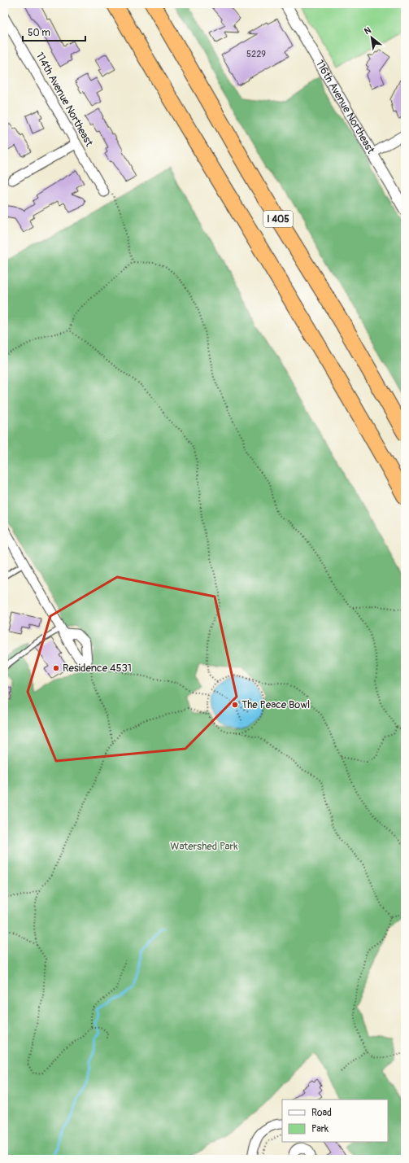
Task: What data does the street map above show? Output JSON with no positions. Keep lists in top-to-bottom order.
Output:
{
  "streets": {
    "highway": ["I 405"],
    "street": ["114th Avenue Northeast", "116th Avenue Northeast"]
  },
  "parks": ["Watershed Park"],
  "places": ["Residence 4531", "The Peace Bowl"],
  "house_numbers": ["5229"],
  "legend": ["Road", "Park"],
  "scale_bar": "50 m",
  "north": "top left"
}
